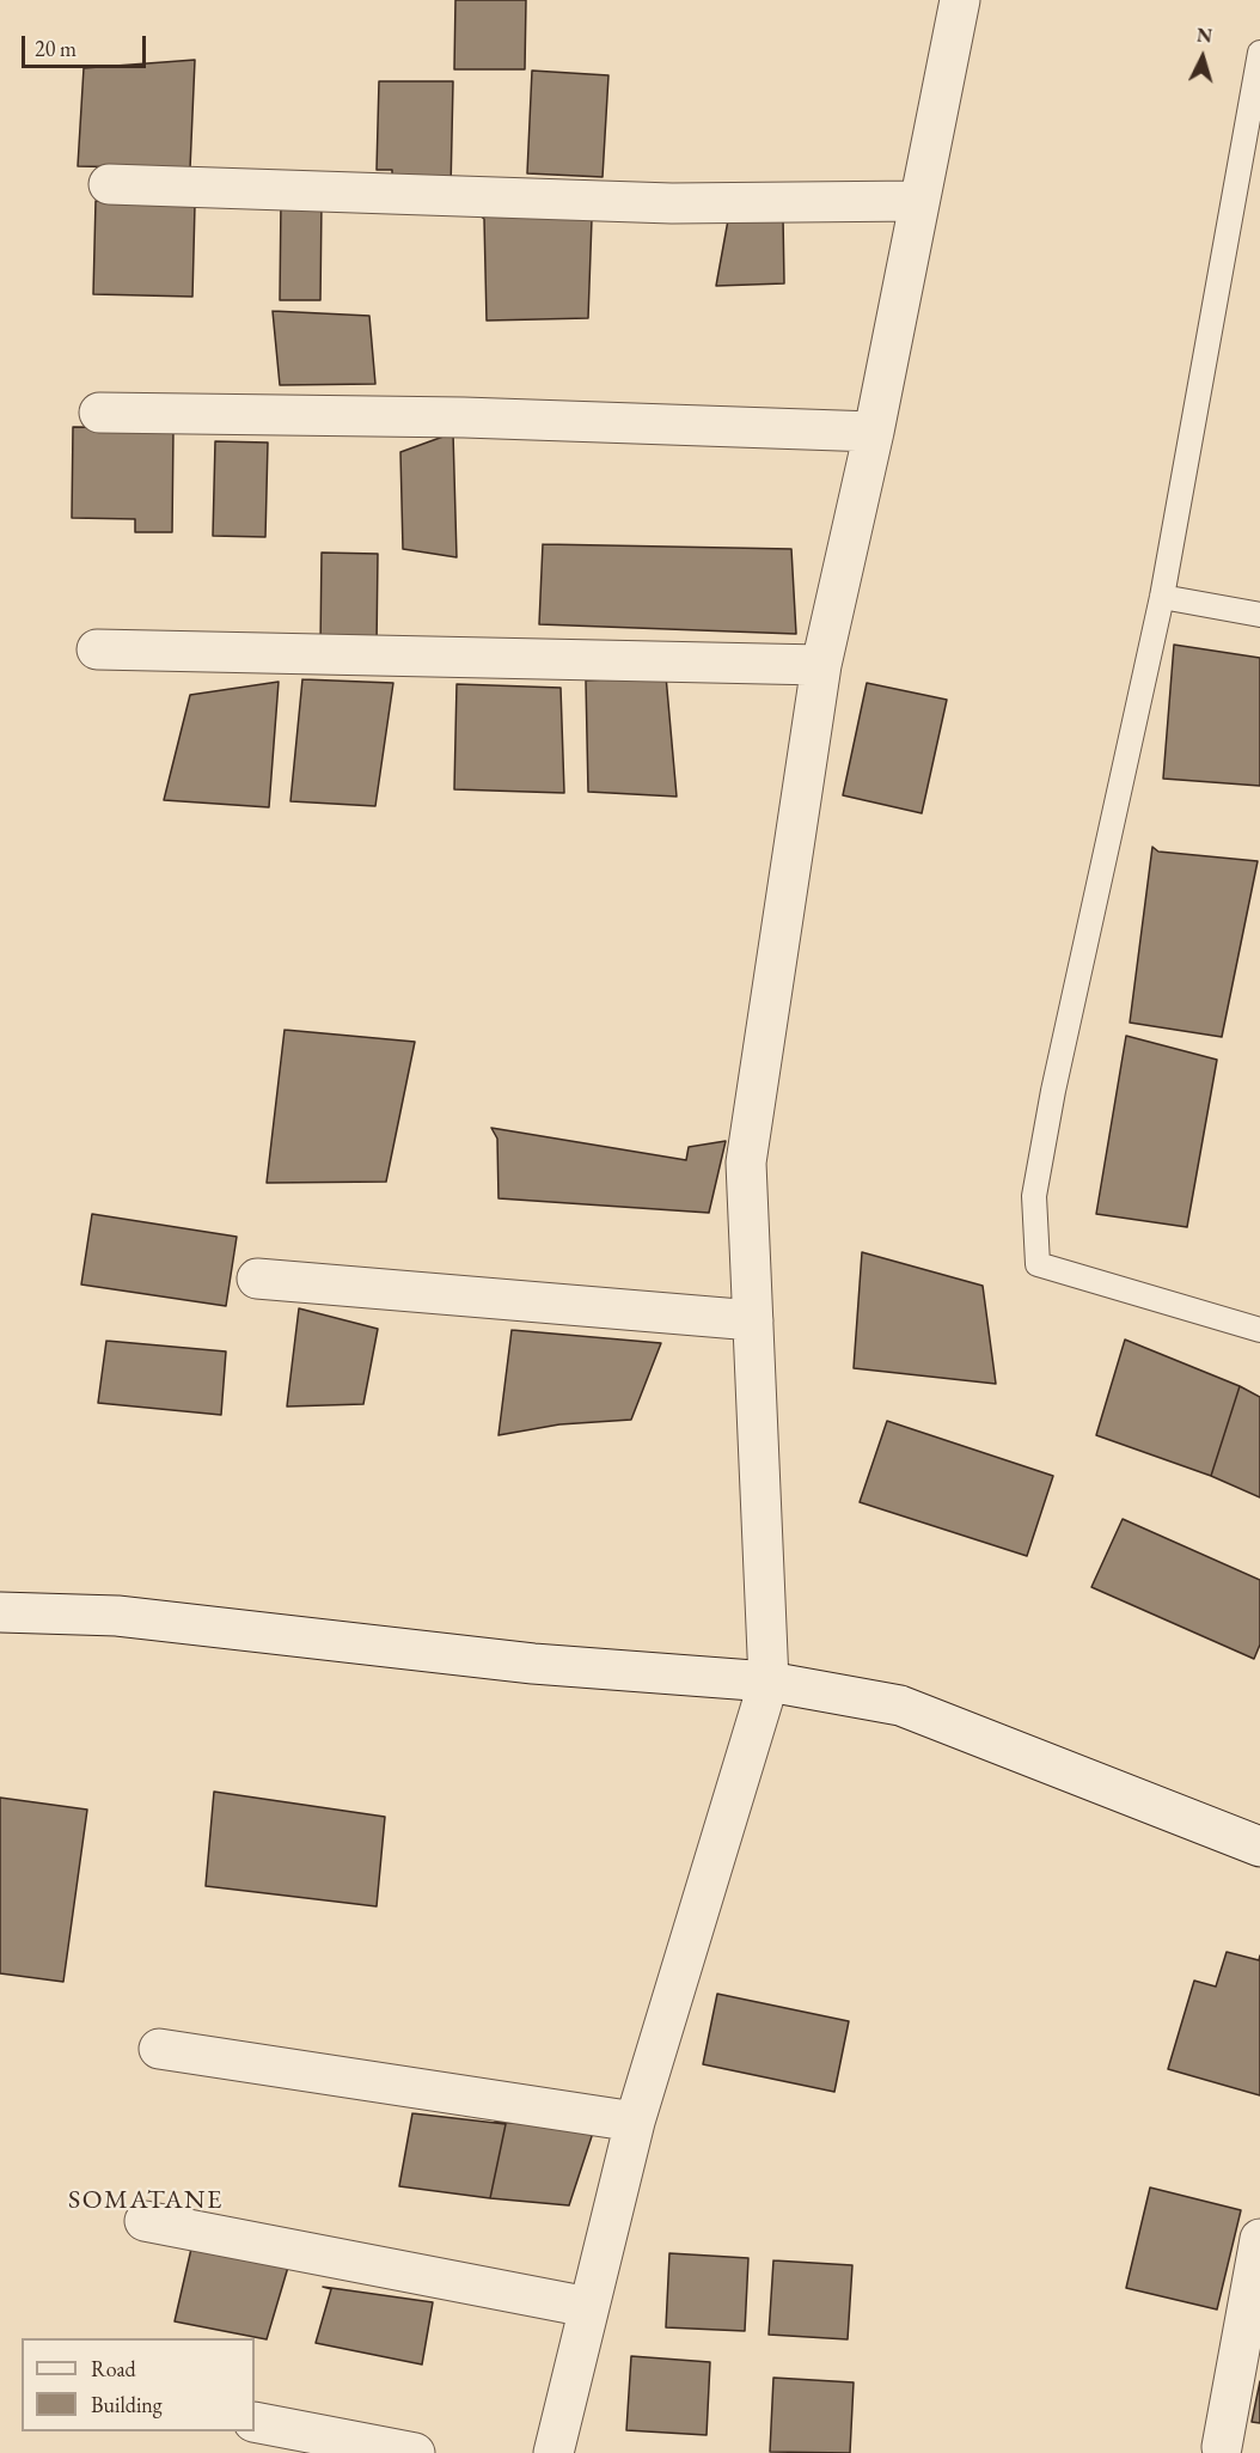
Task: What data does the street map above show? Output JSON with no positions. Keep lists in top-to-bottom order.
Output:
{
  "districts": ["SOMATANE"],
  "legend": ["Road", "Building"],
  "scale_bar": "20 m",
  "north": "top"
}
